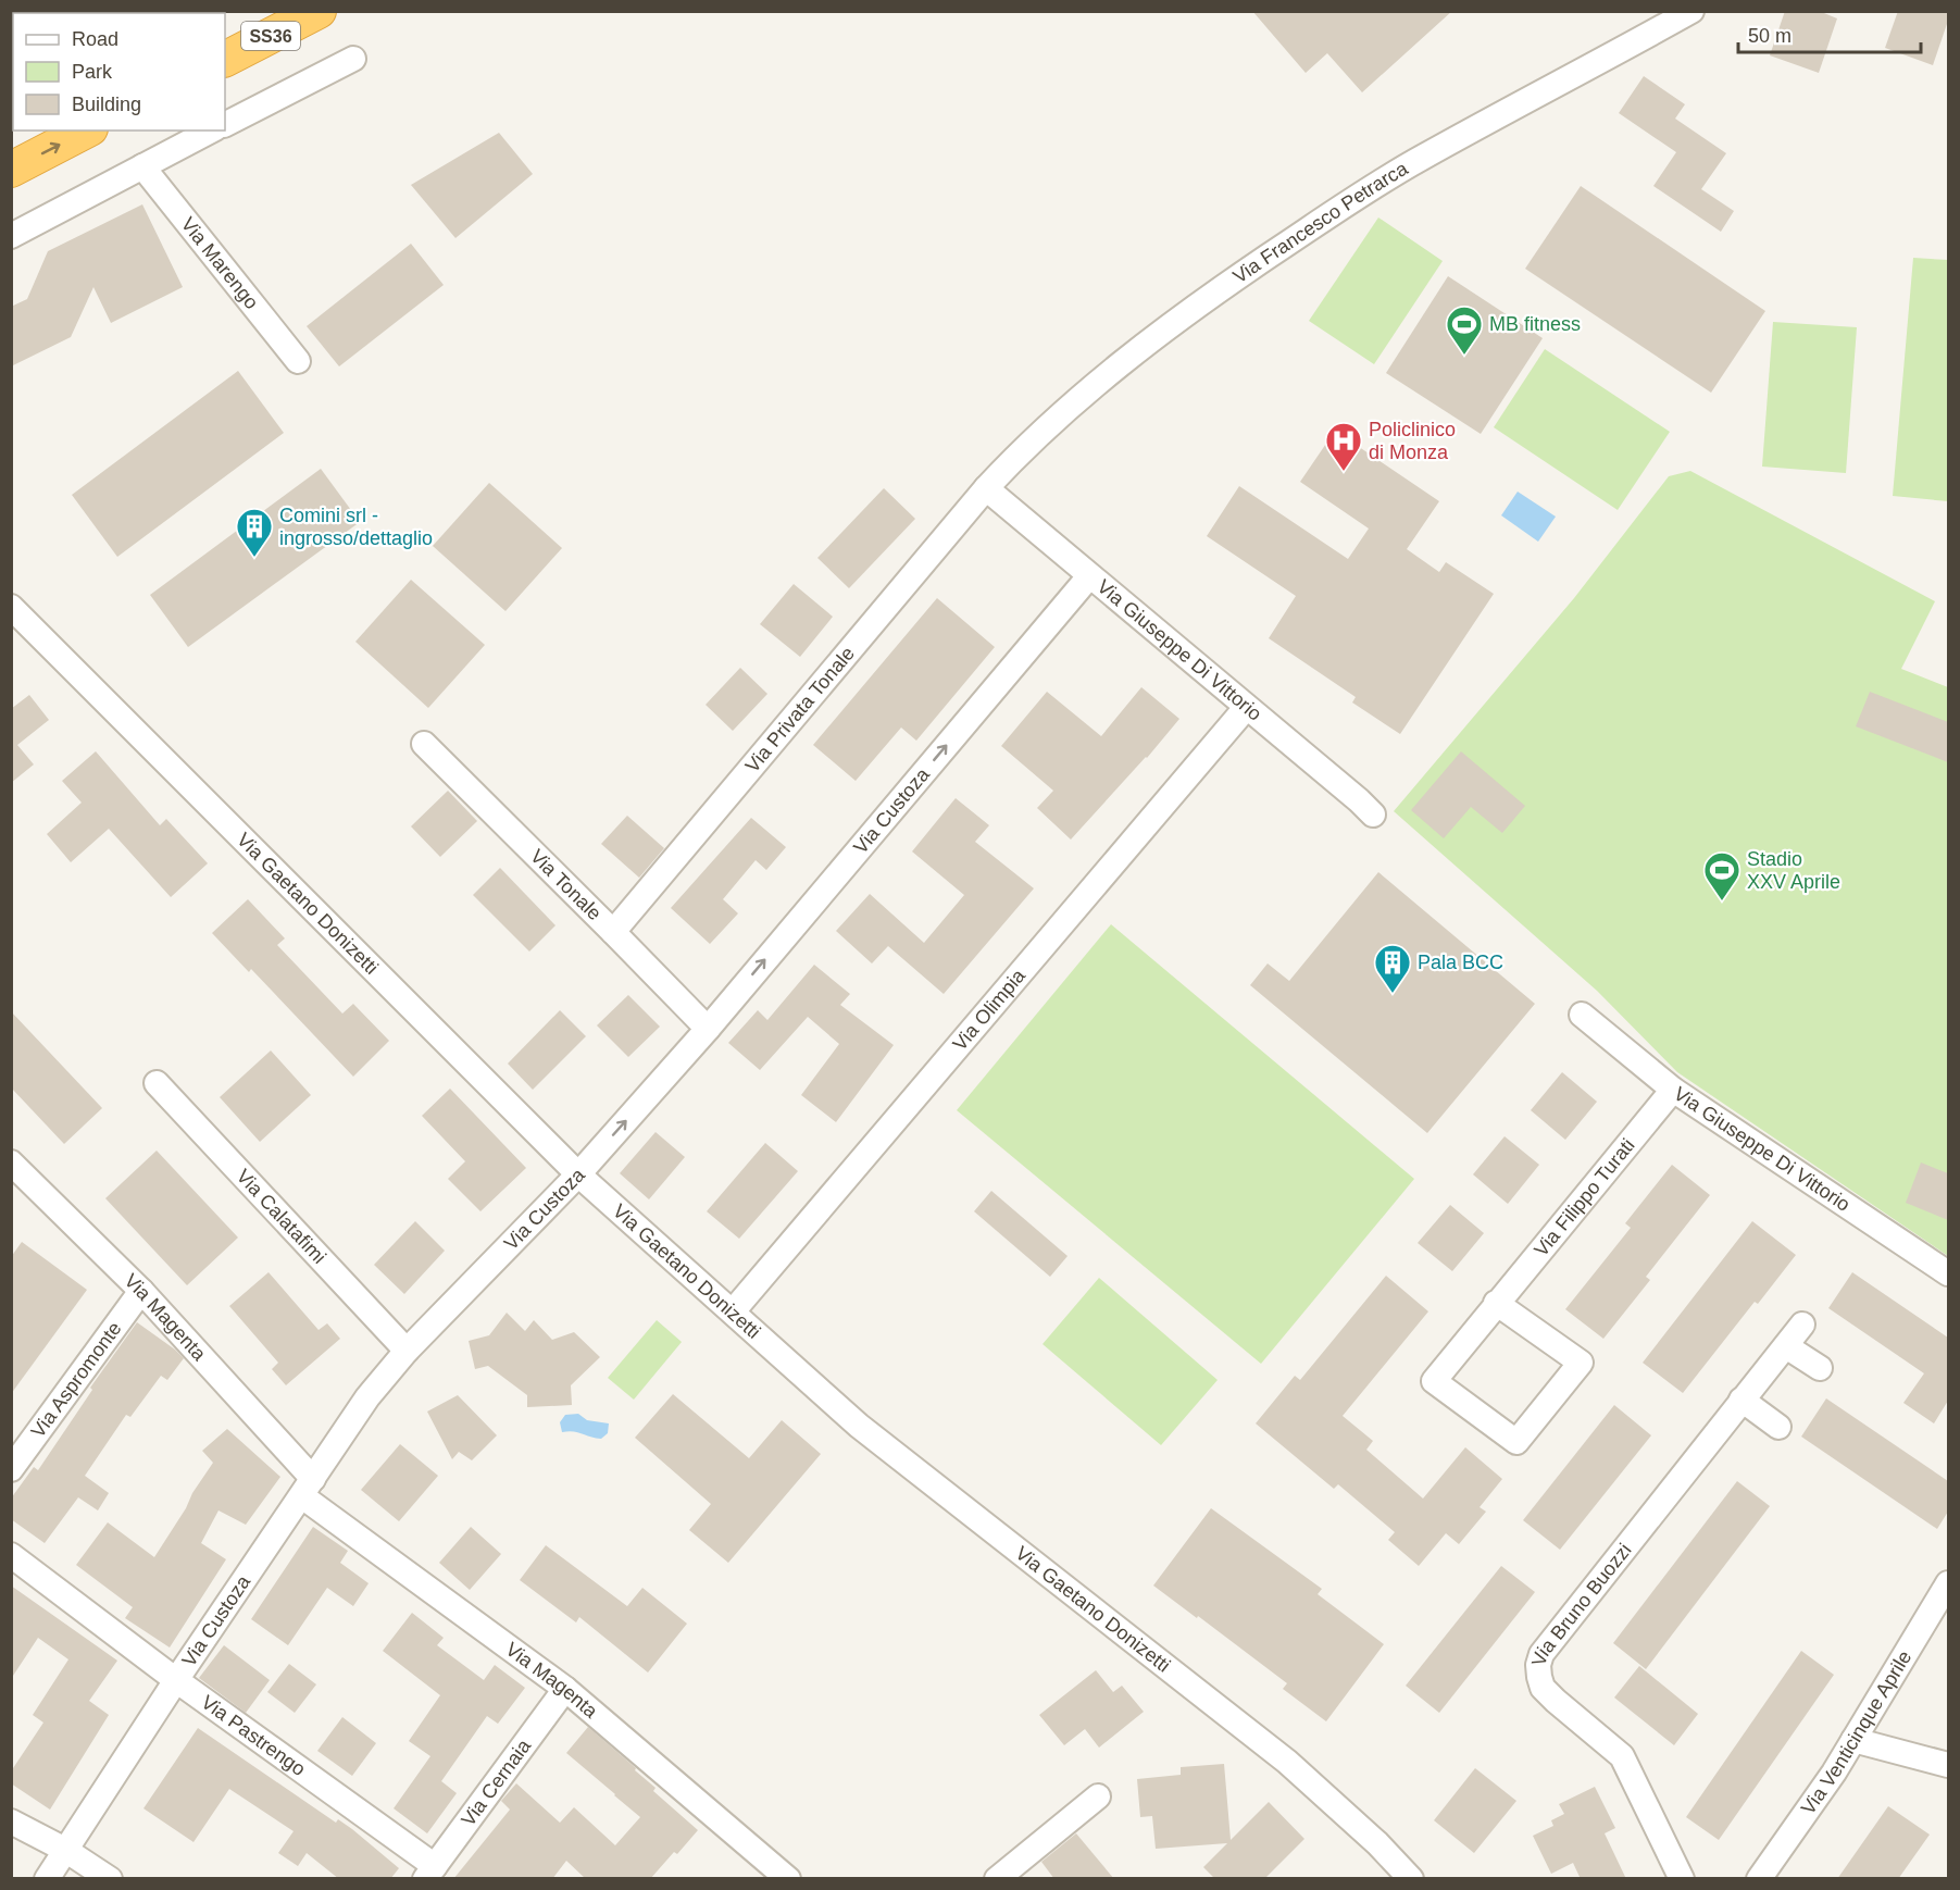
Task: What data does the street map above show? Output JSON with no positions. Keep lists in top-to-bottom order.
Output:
{
  "streets": {
    "highway": ["SS36"],
    "street": [
      "Via Francesco Petrarca",
      "Via Marengo",
      "Via Giuseppe Di Vittorio",
      "Via Privata Tonale",
      "Via Custoza",
      "Via Tonale",
      "Via Gaetano Donizetti",
      "Via Olimpia",
      "Via Filippo Turati",
      "Via Calatafimi",
      "Via Magenta",
      "Via Aspromonte",
      "Via Bruno Buozzi",
      "Via Venticinque Aprile",
      "Via Pastrengo",
      "Via Cernaia"
    ]
  },
  "crossings": [
    ["Via Francesco Petrarca", "Via Giuseppe Di Vittorio"],
    ["Via Francesco Petrarca", "Via Privata Tonale"],
    ["Via Giuseppe Di Vittorio", "Via Privata Tonale"],
    ["Via Giuseppe Di Vittorio", "Via Custoza"],
    ["Via Giuseppe Di Vittorio", "Via Olimpia"],
    ["Via Giuseppe Di Vittorio", "Via Filippo Turati"],
    ["Via Privata Tonale", "Via Tonale"],
    ["Via Custoza", "Via Tonale"],
    ["Via Custoza", "Via Gaetano Donizetti"],
    ["Via Custoza", "Via Calatafimi"],
    ["Via Custoza", "Via Magenta"],
    ["Via Custoza", "Via Pastrengo"],
    ["Via Gaetano Donizetti", "Via Olimpia"],
    ["Via Magenta", "Via Aspromonte"],
    ["Via Magenta", "Via Cernaia"],
    ["Via Pastrengo", "Via Cernaia"]
  ],
  "one_way": ["Via Custoza"],
  "places": {
    "sports": ["MB fitness", "Stadio XXV Aprile"],
    "hospital": ["Policlinico di Monza"],
    "building": ["Comini srl - ingrosso/dettaglio", "Pala BCC"]
  },
  "legend": ["Road", "Park", "Building"],
  "scale_bar": "50 m"
}
